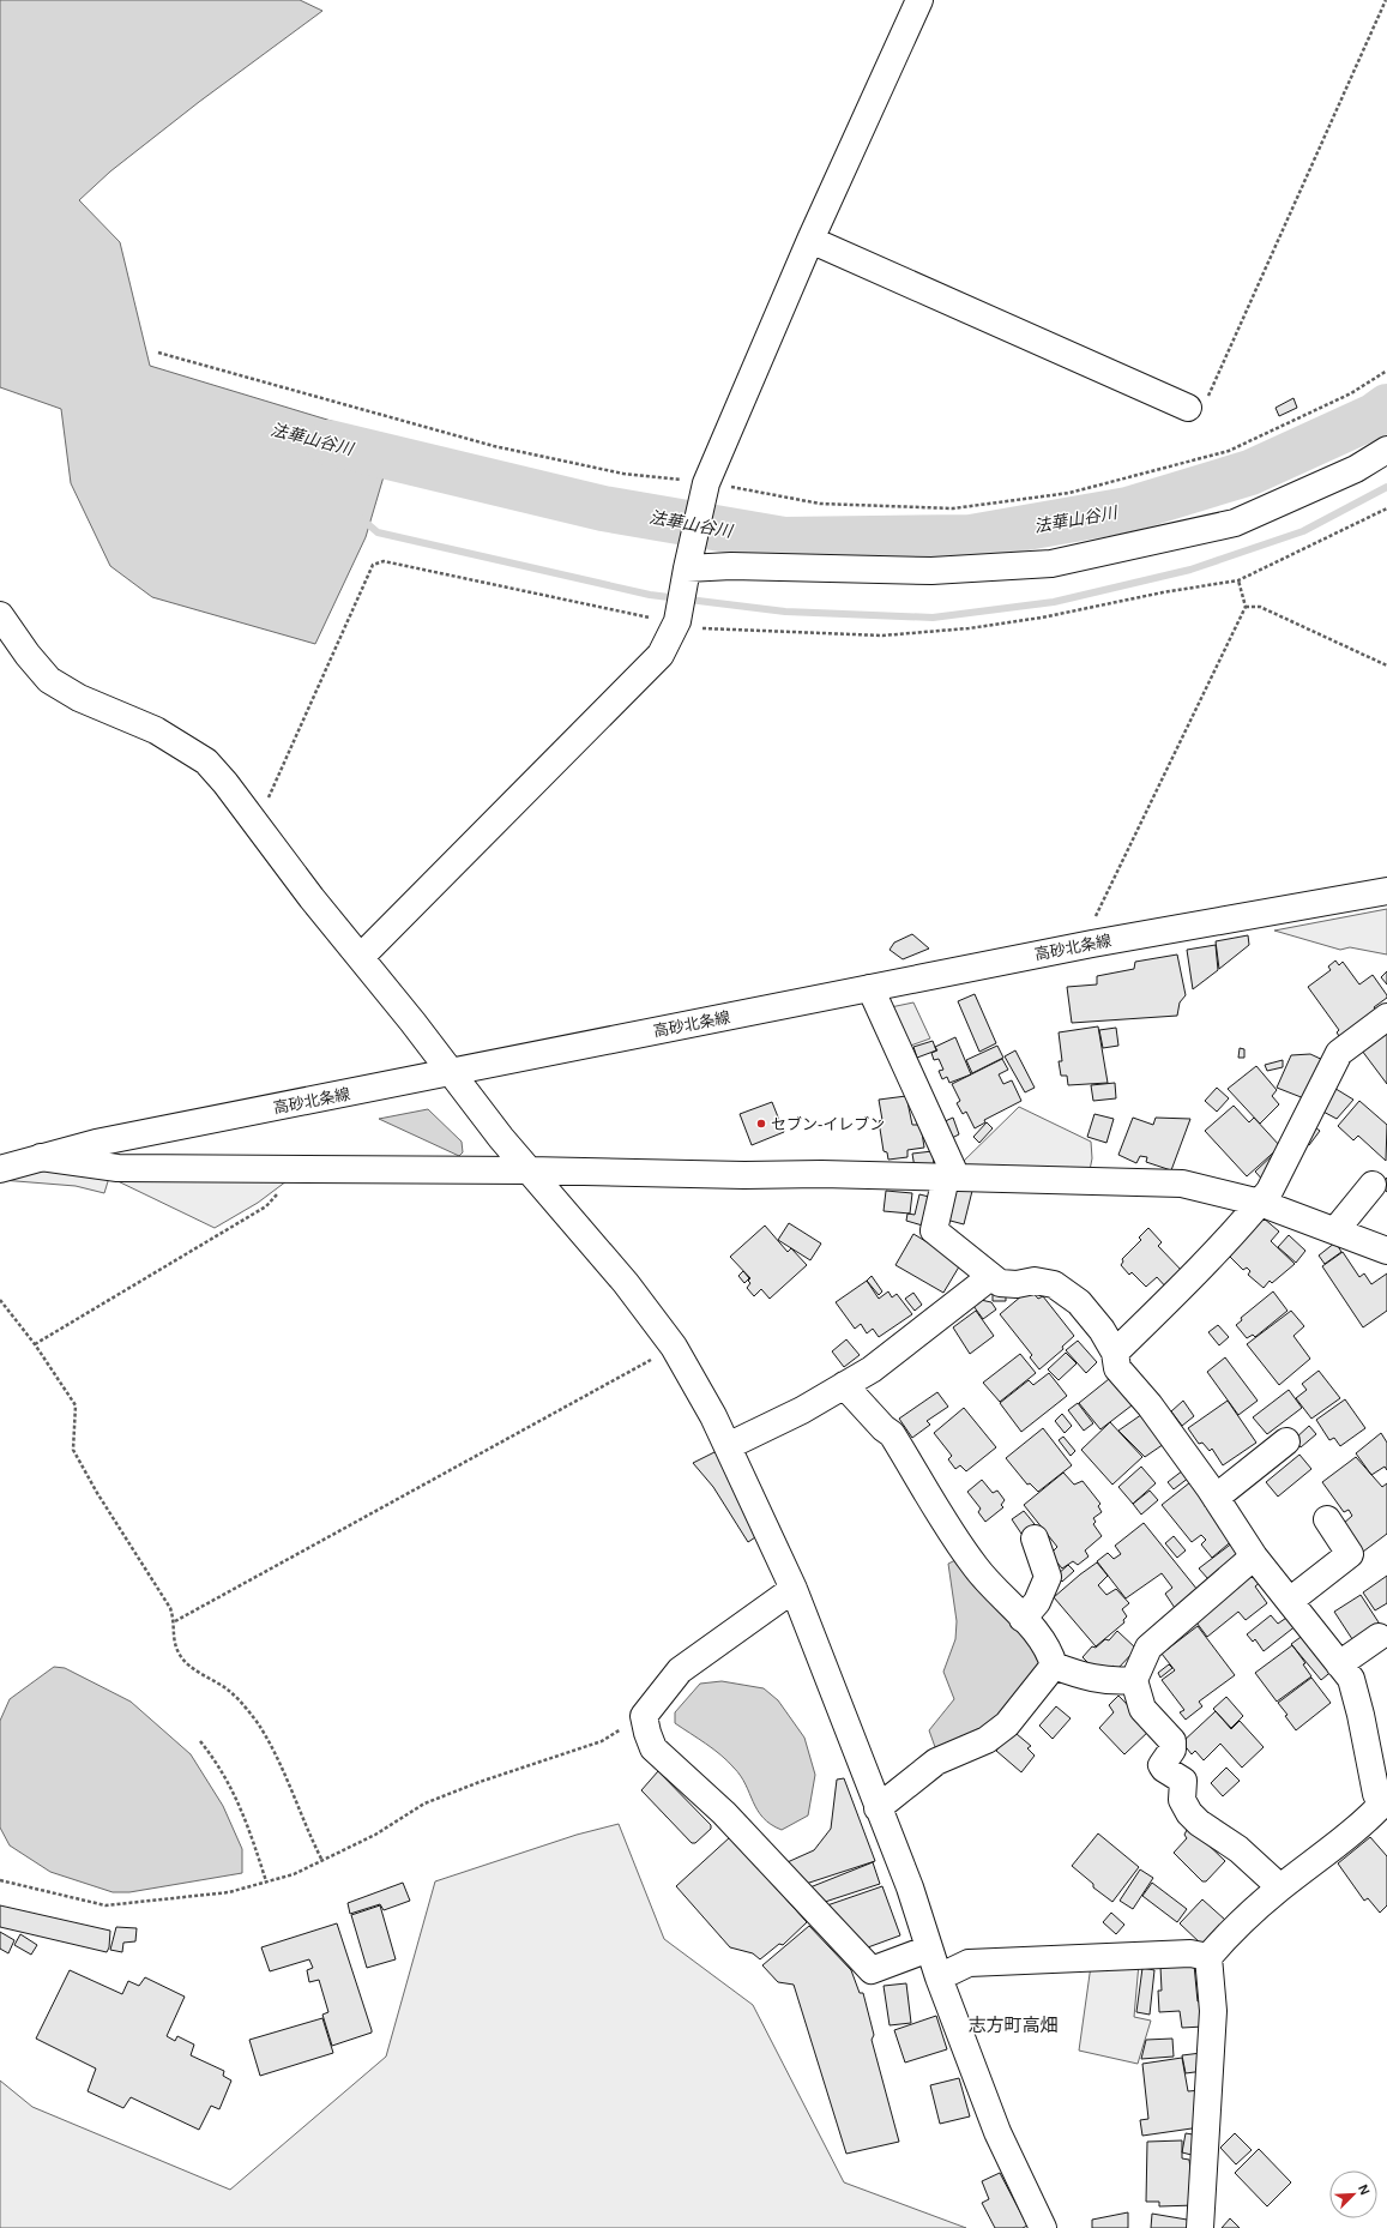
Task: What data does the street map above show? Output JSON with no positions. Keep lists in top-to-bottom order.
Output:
{
  "streets": {
    "street": ["高砂北条線"]
  },
  "districts": ["志方町高畑"],
  "water": ["法華山谷川"],
  "places": ["セブン-イレブン"],
  "north": "top right"
}
